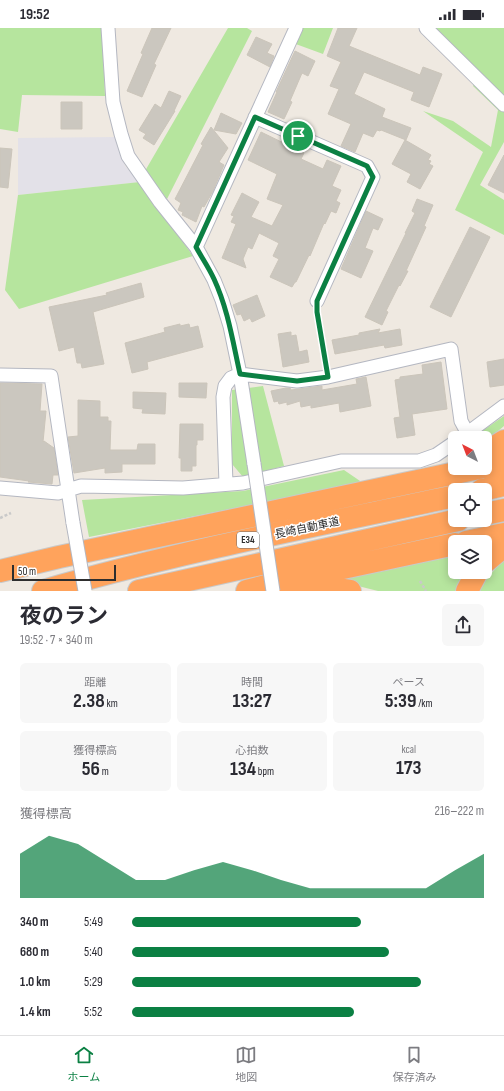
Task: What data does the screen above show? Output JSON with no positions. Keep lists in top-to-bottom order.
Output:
{
  "streets": {
    "highway": ["長崎自動車道", "E34"]
  },
  "scale_bar": "50 m",
  "north": "top left",
  "page": {
    "status": "19:52",
    "scale": "50 m",
    "heading": ["夜のラン", "19:52 · 7 × 340 m"],
    "stats": [
      ["距離", "2.38 km"],
      ["時間", "13:27"],
      ["ペース", "5:39 /km"],
      ["獲得標高", "56 m"],
      ["心拍数", "134 bpm"],
      ["kcal", "173"]
    ],
    "chart": ["獲得標高", "216–222 m"],
    "list": [
      {
        "name": "340 m",
        "note": "5:49"
      },
      {
        "name": "680 m",
        "note": "5:40"
      },
      {
        "name": "1.0 km",
        "note": "5:29"
      },
      {
        "name": "1.4 km",
        "note": "5:52"
      }
    ],
    "tabs": ["ホーム", "地図", "保存済み"]
  }
}
